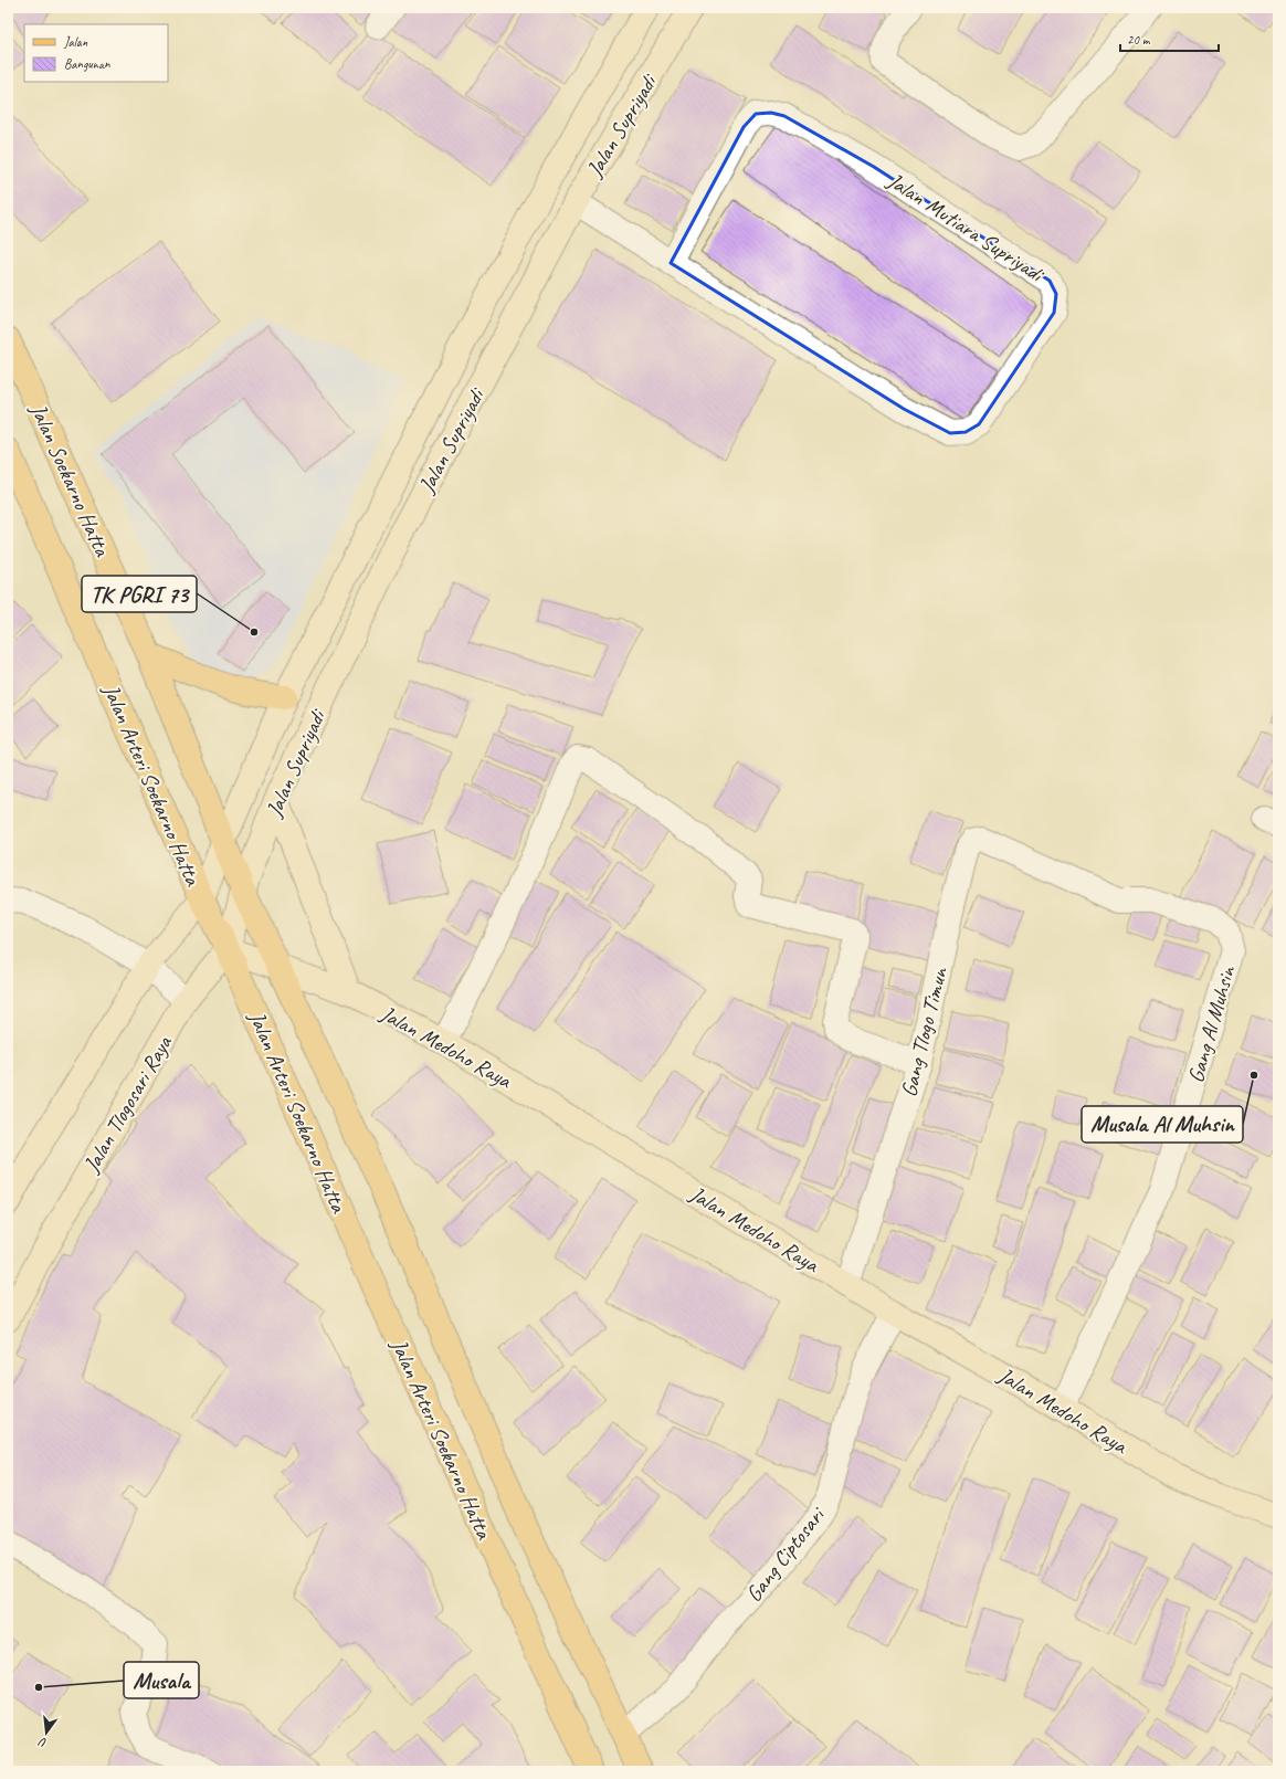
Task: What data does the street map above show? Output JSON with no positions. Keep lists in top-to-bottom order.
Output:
{
  "streets": {
    "main road": ["Jalan Soekarno Hatta", "Jalan Arteri Soekarno Hatta"],
    "street": [
      "Jalan Supriyadi",
      "Jalan Mutiara Supriyadi",
      "Gang Al Muhsin",
      "Gang Tlogo Timun",
      "Jalan Medoho Raya",
      "Jalan Tlogosari Raya",
      "Gang Ciptosari"
    ]
  },
  "crossings": [
    ["Jalan Supriyadi", "Jalan Mutiara Supriyadi"],
    ["Jalan Supriyadi", "Jalan Soekarno Hatta"],
    ["Jalan Supriyadi", "Jalan Arteri Soekarno Hatta"],
    ["Jalan Supriyadi", "Jalan Tlogosari Raya"],
    ["Jalan Soekarno Hatta", "Jalan Arteri Soekarno Hatta"],
    ["Jalan Arteri Soekarno Hatta", "Jalan Medoho Raya"],
    ["Jalan Arteri Soekarno Hatta", "Jalan Tlogosari Raya"],
    ["Jalan Arteri Soekarno Hatta", "Gang Ciptosari"],
    ["Gang Al Muhsin", "Gang Tlogo Timun"],
    ["Gang Al Muhsin", "Jalan Medoho Raya"],
    ["Gang Tlogo Timun", "Jalan Medoho Raya"],
    ["Jalan Medoho Raya", "Jalan Tlogosari Raya"],
    ["Jalan Medoho Raya", "Gang Ciptosari"]
  ],
  "places": ["TK PGRI 73", "Musala Al Muhsin", "Musala"],
  "legend": ["Jalan", "Bangunan"],
  "scale_bar": "20 m",
  "north": "bottom"
}
